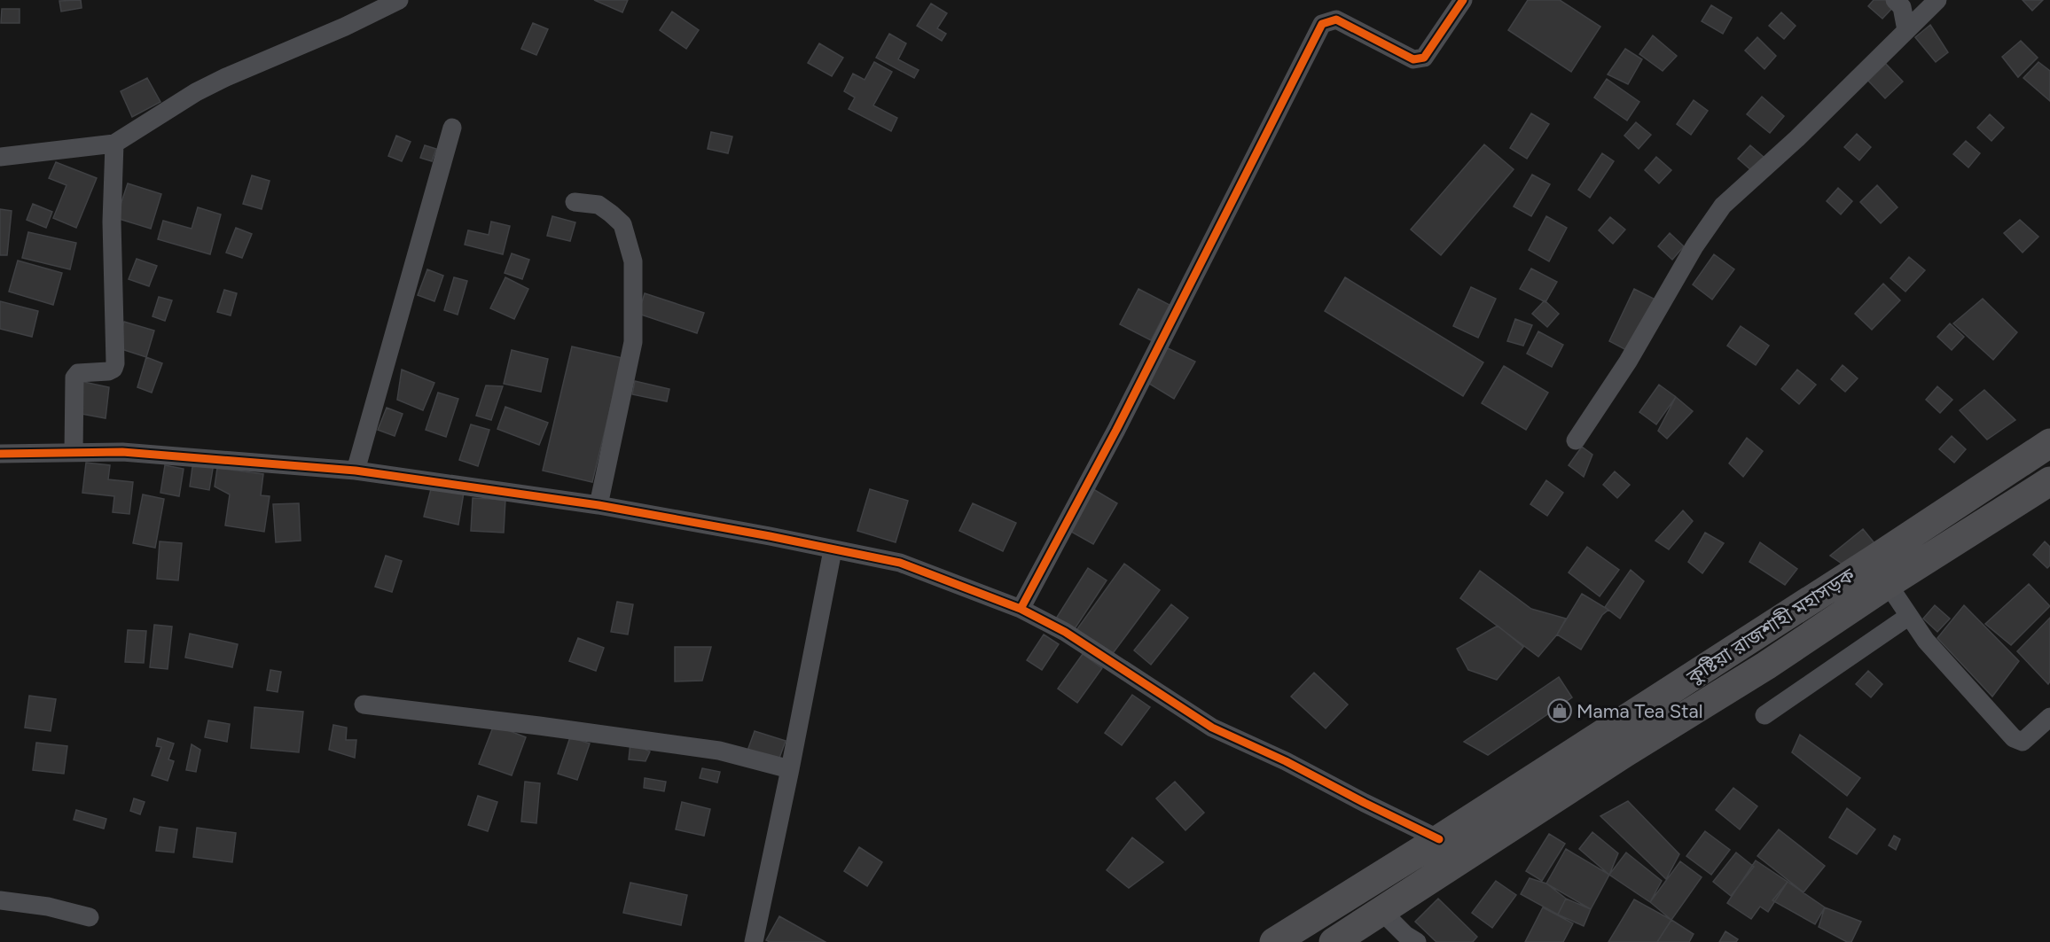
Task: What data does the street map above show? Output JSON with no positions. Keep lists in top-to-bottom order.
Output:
{
  "streets": {
    "highway": ["কুষ্টিয়া রাজশাহী মহাসড়ক"]
  },
  "places": {
    "shop": ["Mama Tea Stal"]
  }
}
